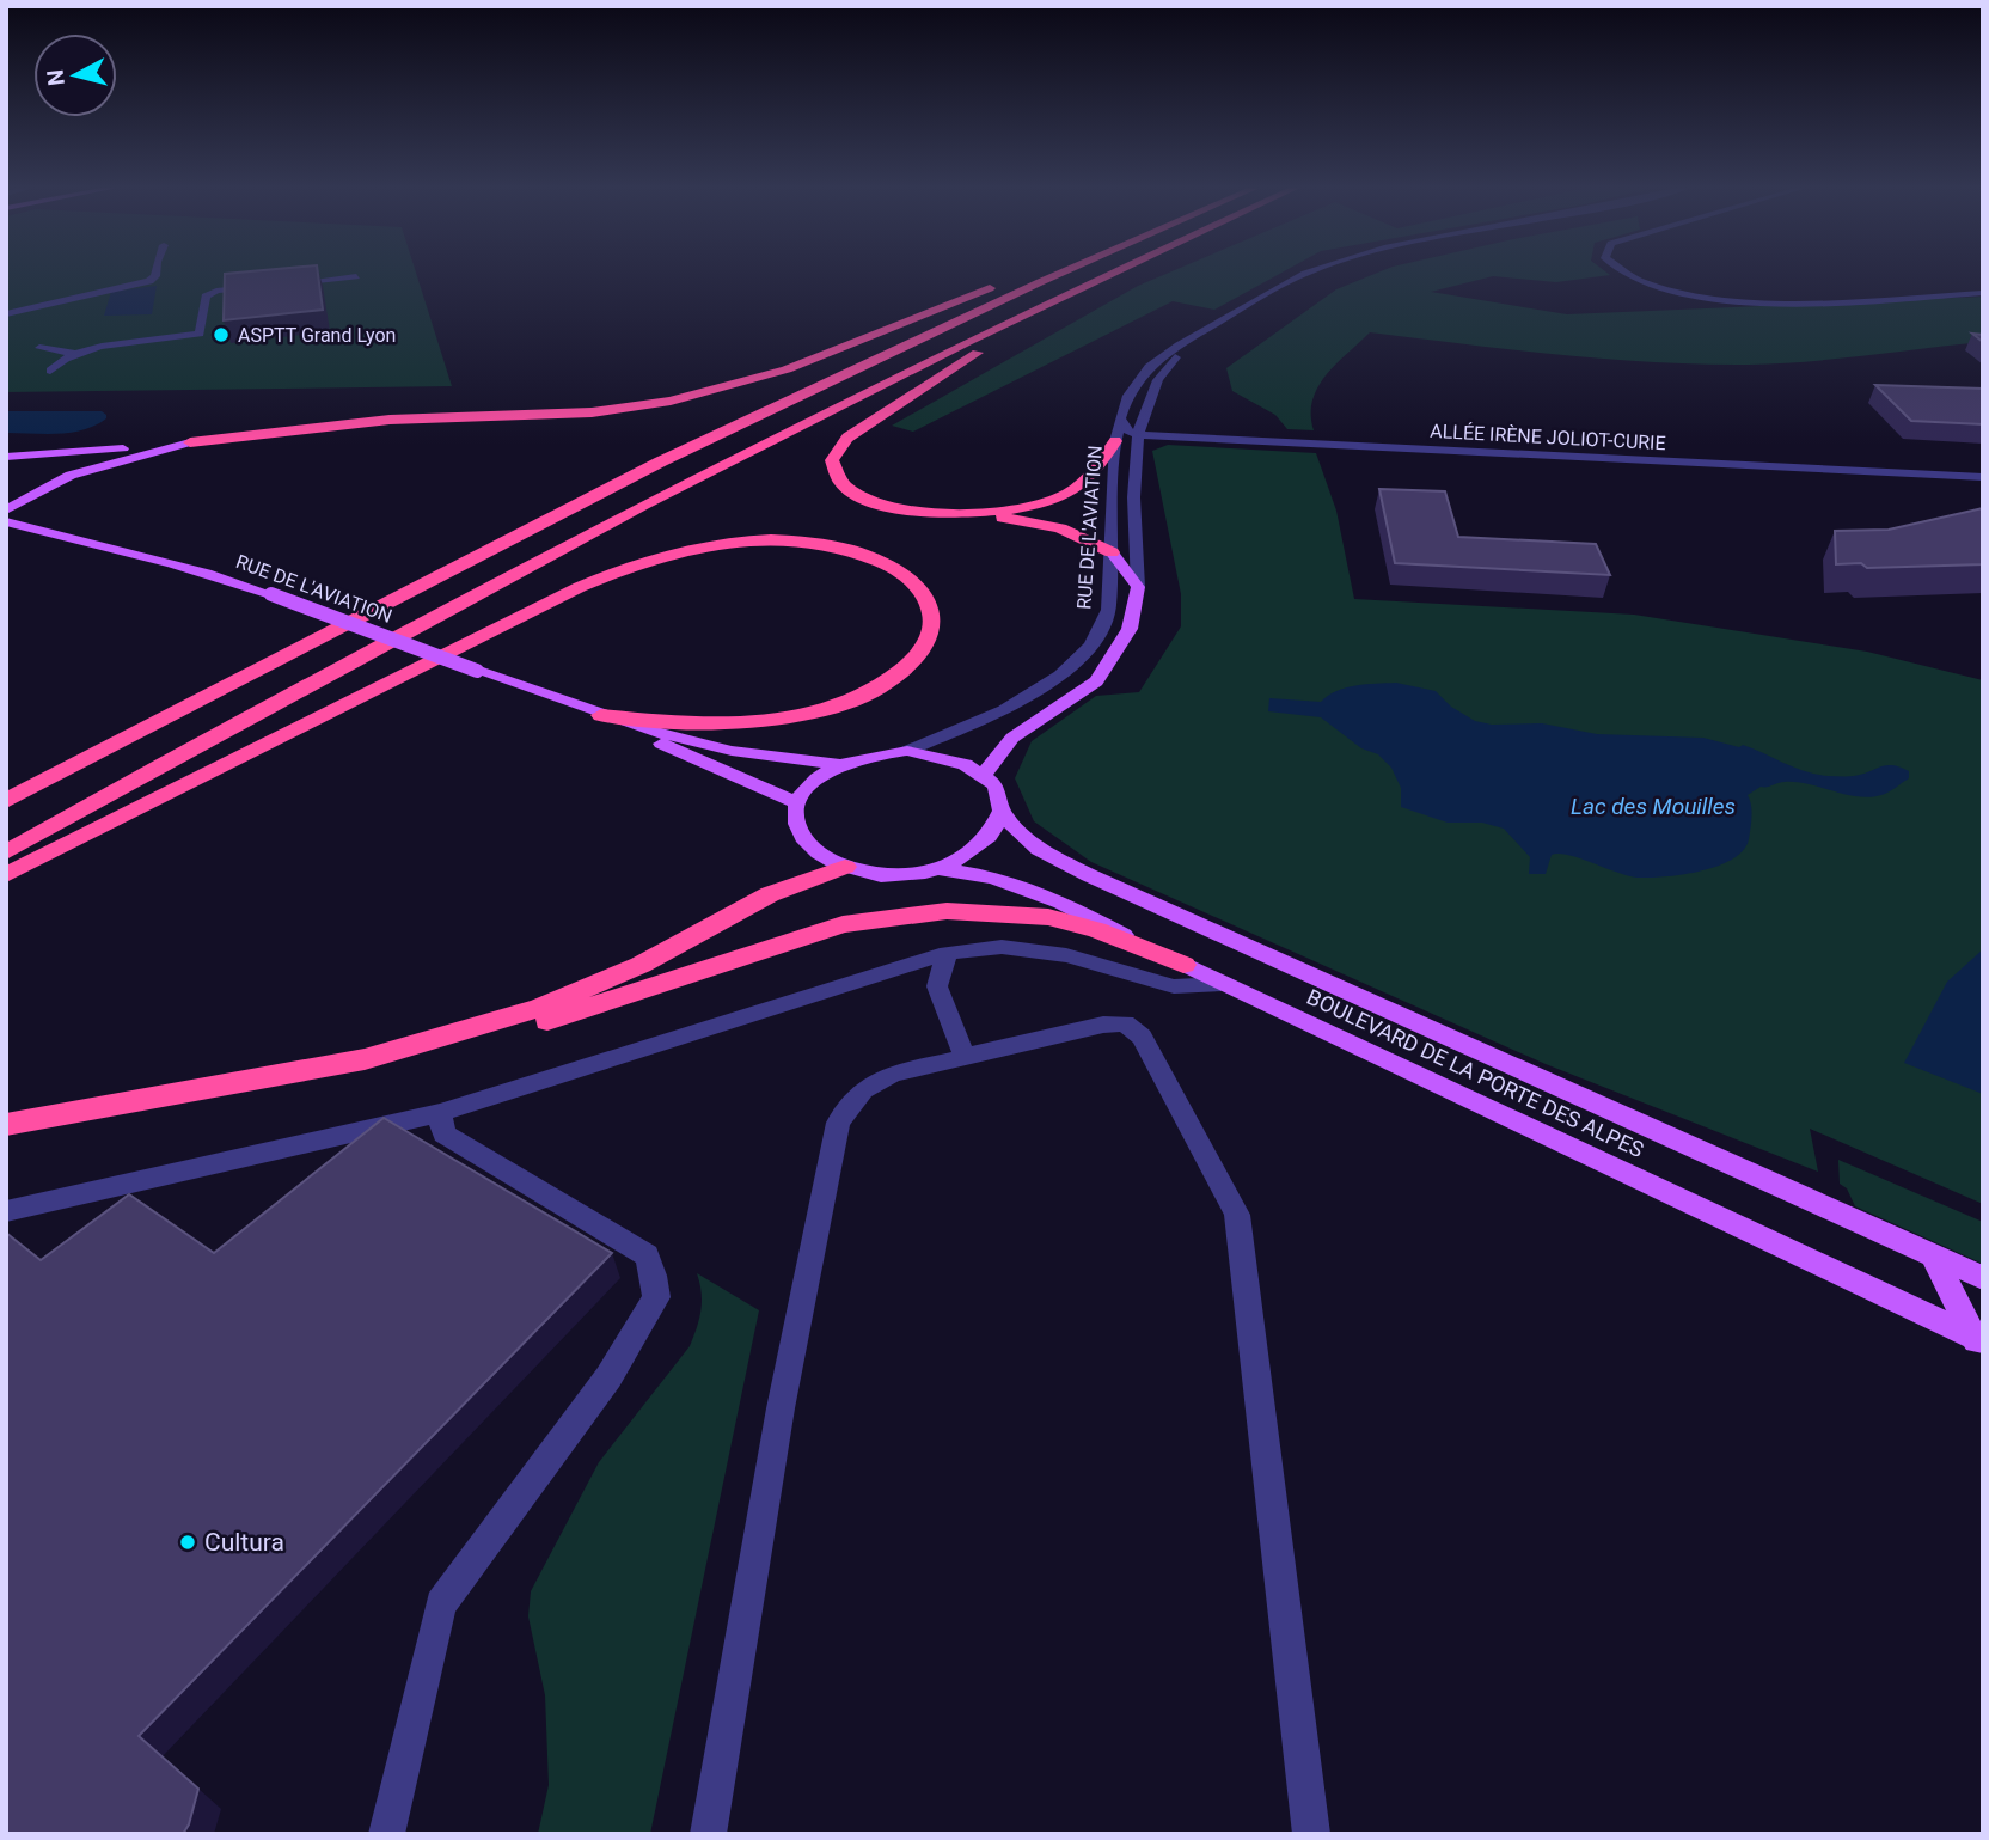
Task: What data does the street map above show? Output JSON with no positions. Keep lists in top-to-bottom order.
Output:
{
  "streets": {
    "main road": ["RUE DE L'AVIATION", "BOULEVARD DE LA PORTE DES ALPES"],
    "street": ["ALLÉE IRÈNE JOLIOT-CURIE"]
  },
  "crossings": [
    ["ALLÉE IRÈNE JOLIOT-CURIE", "RUE DE L'AVIATION"],
    ["RUE DE L'AVIATION", "BOULEVARD DE LA PORTE DES ALPES"]
  ],
  "water": ["Lac des Mouilles"],
  "places": ["ASPTT Grand Lyon", "Cultura"],
  "north": "left"
}
